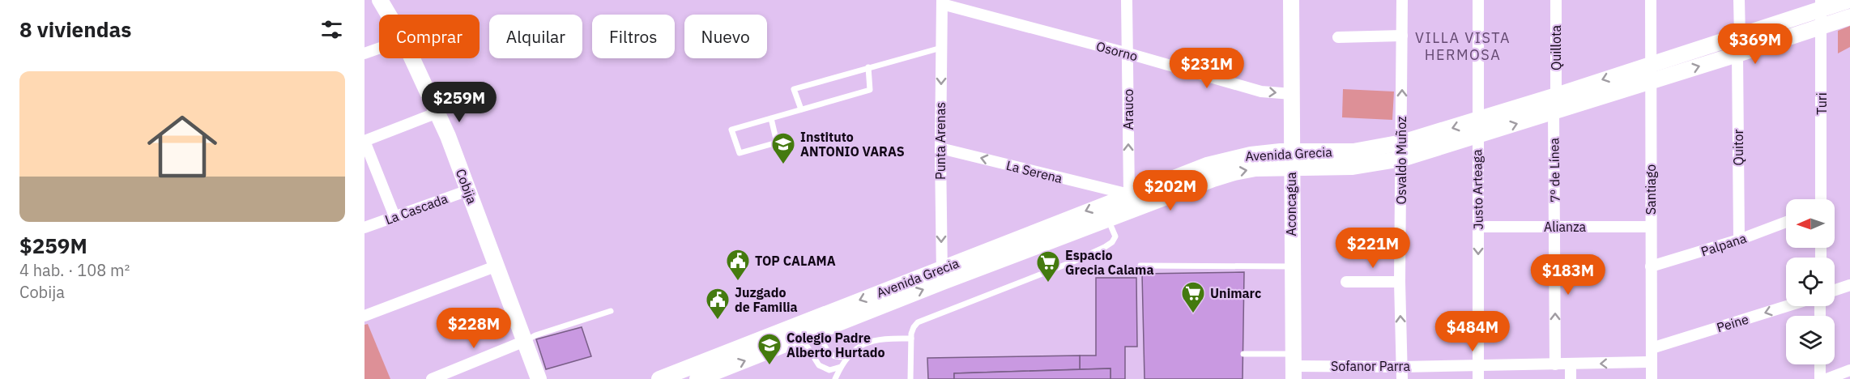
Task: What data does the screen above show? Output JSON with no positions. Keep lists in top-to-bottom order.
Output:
{
  "streets": {
    "main road": ["Avenida Grecia", "Cobija", "Aconcagua"],
    "street": [
      "Quillota",
      "Osorno",
      "Turi",
      "Arauco",
      "Punta Arenas",
      "Quitor",
      "Osvaldo Muñoz",
      "7º de Línea",
      "La Serena",
      "Justo Arteaga",
      "Santiago",
      "La Cascada",
      "Alianza",
      "Palpana",
      "Peine",
      "Sofanor Parra"
    ]
  },
  "crossings": [
    ["Quillota", "Avenida Grecia"],
    ["Osorno", "Arauco"],
    ["Osorno", "Punta Arenas"],
    ["Osorno", "Aconcagua"],
    ["Turi", "Avenida Grecia"],
    ["Arauco", "Avenida Grecia"],
    ["Arauco", "La Serena"],
    ["Punta Arenas", "Avenida Grecia"],
    ["Punta Arenas", "La Serena"],
    ["Quitor", "Avenida Grecia"],
    ["Quitor", "Palpana"],
    ["Avenida Grecia", "Osvaldo Muñoz"],
    ["Avenida Grecia", "7º de Línea"],
    ["Avenida Grecia", "La Serena"],
    ["Avenida Grecia", "Justo Arteaga"],
    ["Avenida Grecia", "Santiago"],
    ["Avenida Grecia", "Aconcagua"],
    ["Osvaldo Muñoz", "Sofanor Parra"],
    ["7º de Línea", "Alianza"],
    ["7º de Línea", "Sofanor Parra"],
    ["Cobija", "La Cascada"],
    ["Justo Arteaga", "Alianza"],
    ["Justo Arteaga", "Sofanor Parra"],
    ["Santiago", "Alianza"],
    ["Santiago", "Palpana"],
    ["Santiago", "Peine"],
    ["Santiago", "Sofanor Parra"],
    ["Aconcagua", "Sofanor Parra"]
  ],
  "one_way": [
    "Osorno",
    "Arauco",
    "Punta Arenas",
    "Osvaldo Muñoz",
    "7º de Línea",
    "La Serena",
    "Justo Arteaga",
    "Peine"
  ],
  "districts": ["VILLA VISTA HERMOSA"],
  "places": {
    "school or university": ["Instituto ANTONIO VARAS", "Colegio Padre Alberto Hurtado"],
    "public building": ["TOP CALAMA", "Juzgado de Familia"],
    "supermarket": ["Espacio Grecia Calama", "Unimarc"]
  },
  "north": "left",
  "page": {
    "heading": "8 viviendas",
    "chip": [
      "Comprar",
      "Alquilar",
      "Filtros",
      "Nuevo"
    ],
    "price": [
      "$369M",
      "$231M",
      "$259M",
      "$202M",
      "$221M",
      "$183M",
      "$228M",
      "$484M"
    ],
    "list": [
      {
        "name": "$259M",
        "note": "4 hab. · 108 m² · Cobija"
      }
    ]
  }
}
